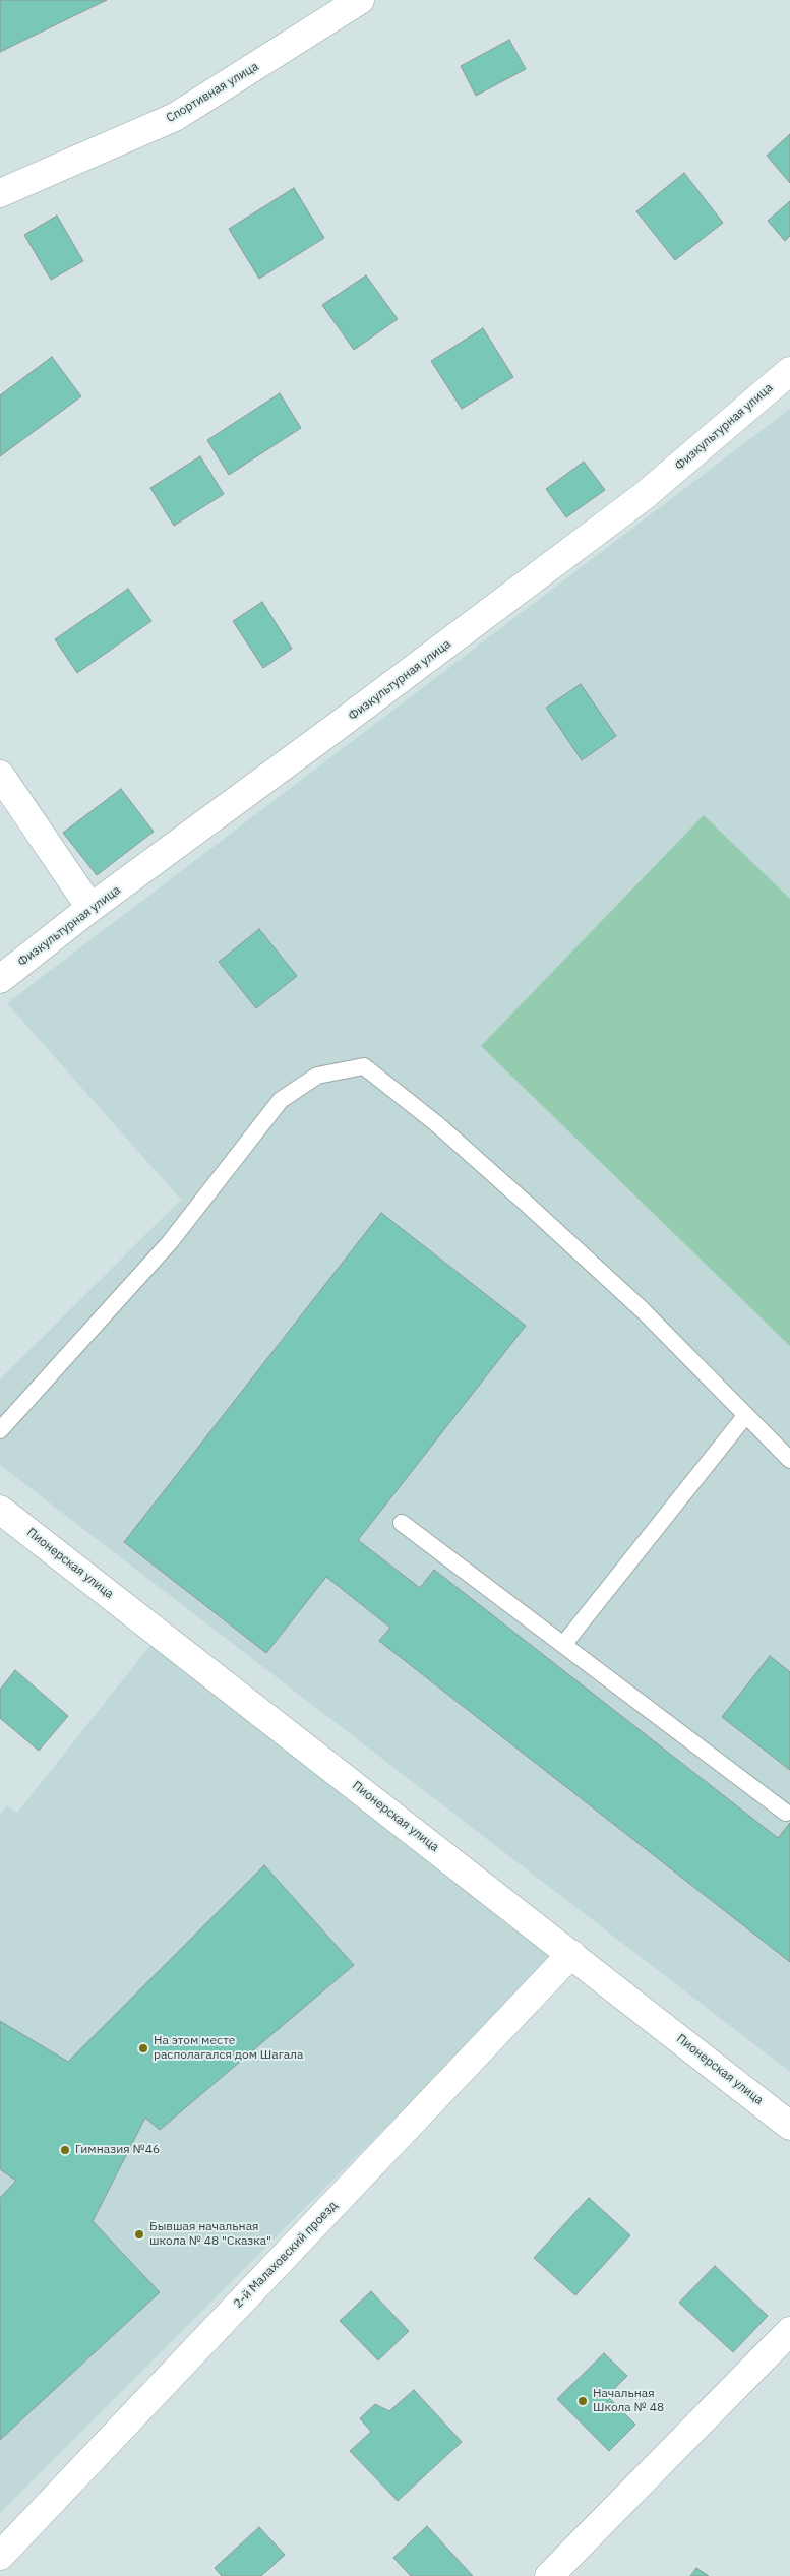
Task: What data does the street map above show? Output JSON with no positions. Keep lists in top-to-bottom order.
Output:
{
  "streets": {
    "street": [
      "Спортивная улица",
      "Физкультурная улица",
      "Пионерская улица",
      "2-й Малаховский проезд"
    ]
  },
  "crossings": [
    ["Пионерская улица", "2-й Малаховский проезд"]
  ],
  "places": [
    "На этом месте располагался дом Шагала",
    "Гимназия №46",
    "Бывшая начальная школа № 48 \"Сказка\"",
    "Начальная Школа № 48"
  ]
}
